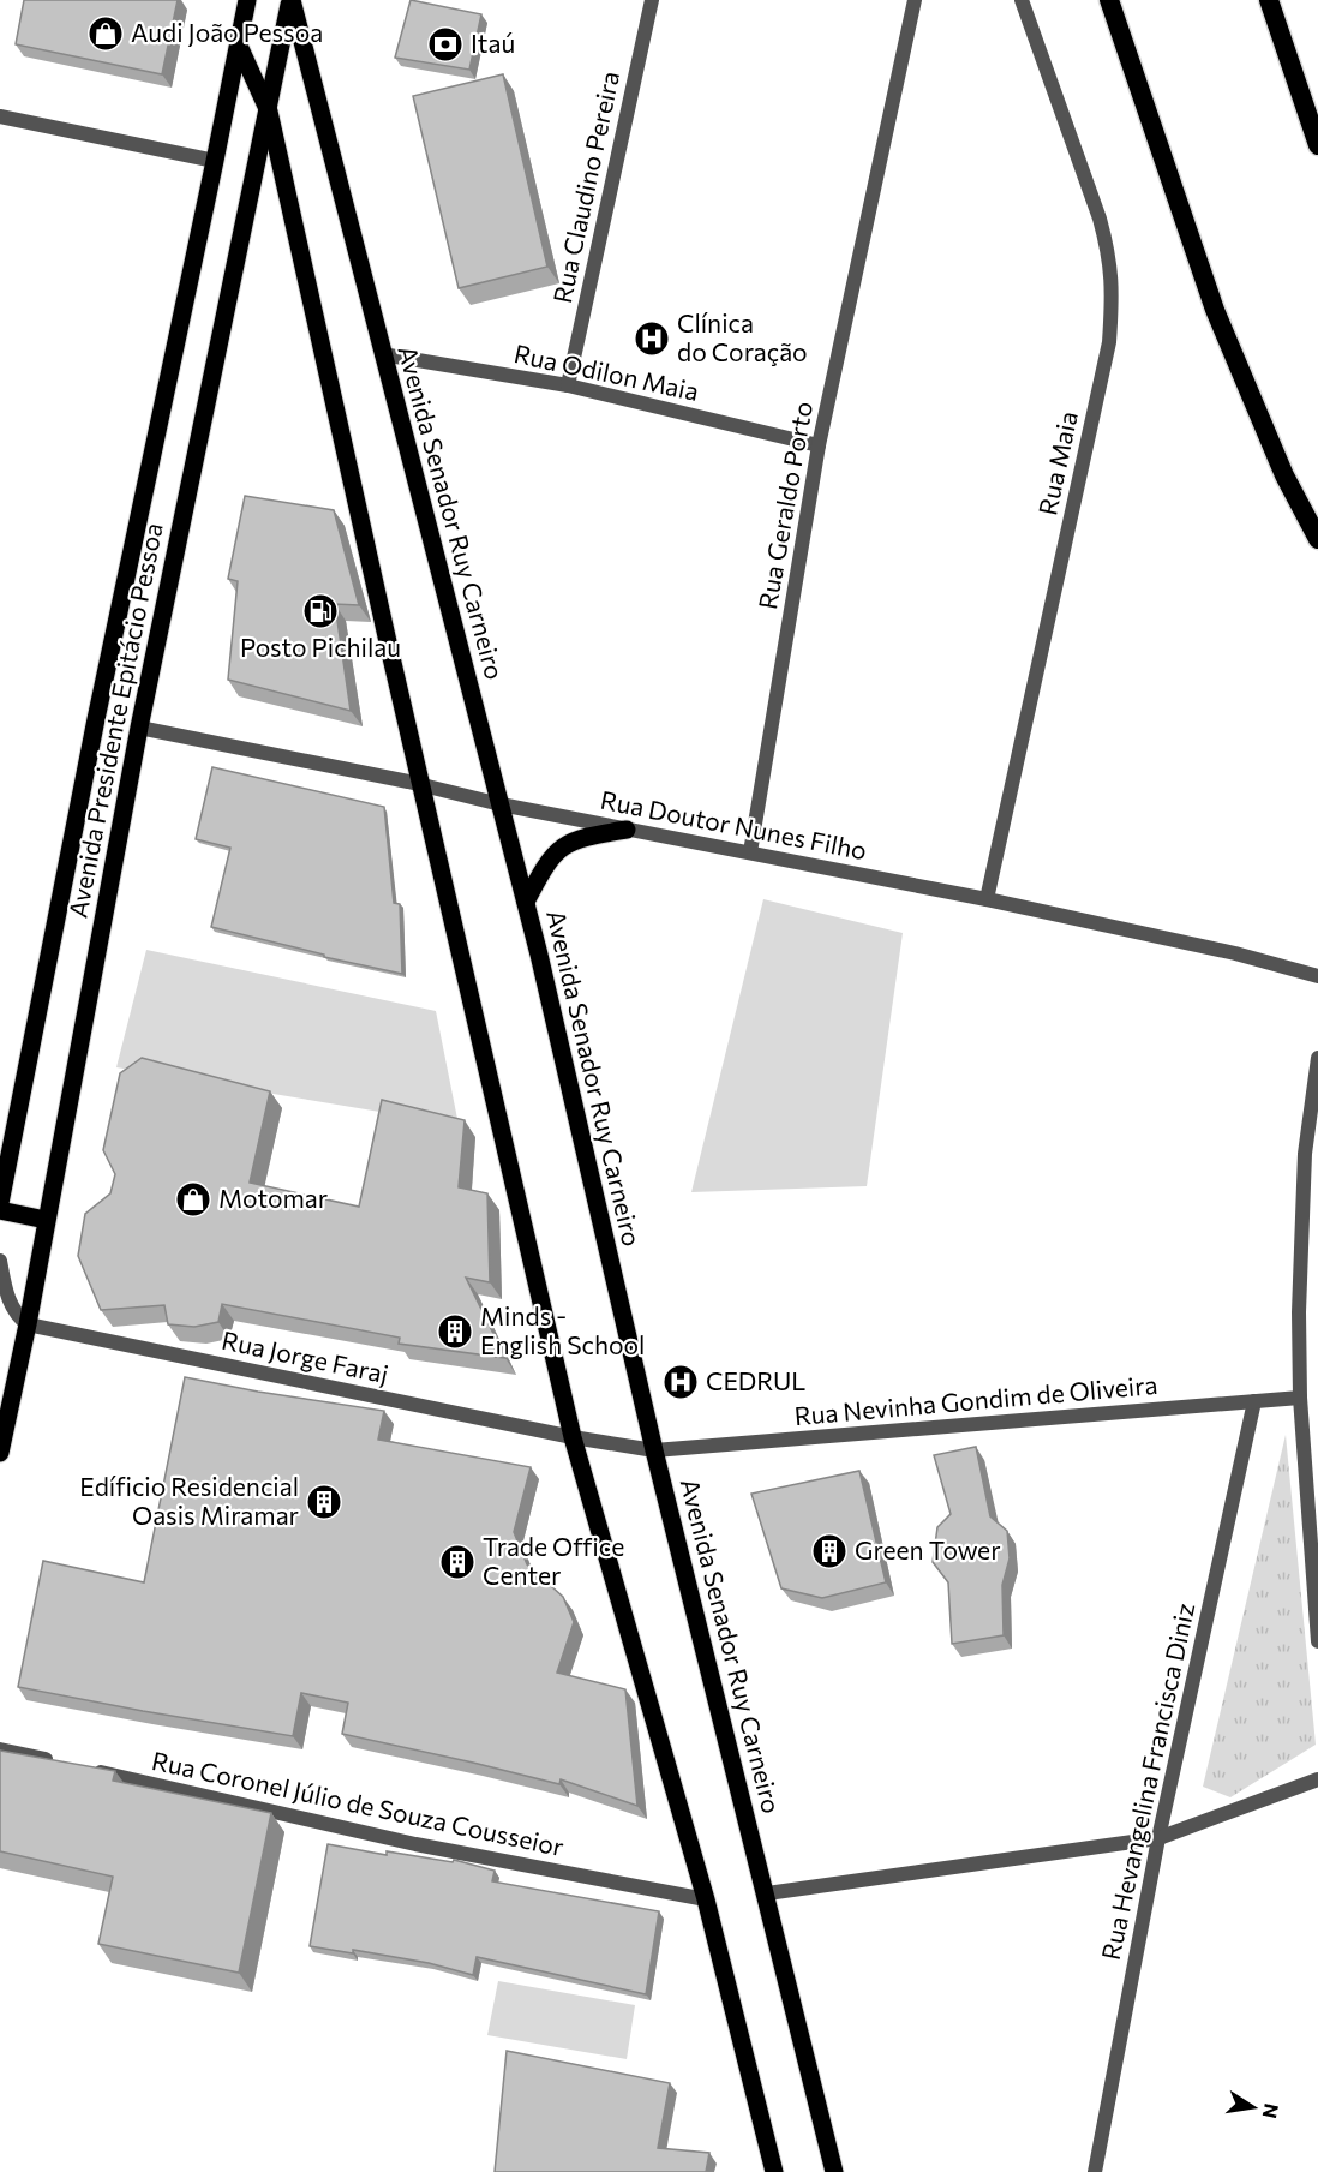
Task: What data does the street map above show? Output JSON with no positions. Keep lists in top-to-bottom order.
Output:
{
  "streets": {
    "main road": ["Avenida Senador Ruy Carneiro", "Avenida Presidente Epitácio Pessoa"],
    "street": [
      "Rua Claudino Pereira",
      "Rua Odilon Maia",
      "Rua Maia",
      "Rua Geraldo Porto",
      "Rua Doutor Nunes Filho",
      "Rua Jorge Faraj",
      "Rua Nevinha Gondim de Oliveira",
      "Rua Hevangelina Francisca Diniz",
      "Rua Coronel Júlio de Souza Cousseior"
    ]
  },
  "crossings": [
    ["Rua Claudino Pereira", "Rua Odilon Maia"],
    ["Rua Odilon Maia", "Rua Geraldo Porto"],
    ["Rua Odilon Maia", "Avenida Senador Ruy Carneiro"],
    ["Rua Maia", "Rua Doutor Nunes Filho"],
    ["Rua Geraldo Porto", "Rua Doutor Nunes Filho"],
    ["Avenida Senador Ruy Carneiro", "Avenida Presidente Epitácio Pessoa"],
    ["Avenida Senador Ruy Carneiro", "Rua Doutor Nunes Filho"],
    ["Avenida Senador Ruy Carneiro", "Rua Jorge Faraj"],
    ["Avenida Senador Ruy Carneiro", "Rua Nevinha Gondim de Oliveira"],
    ["Avenida Presidente Epitácio Pessoa", "Rua Doutor Nunes Filho"],
    ["Avenida Presidente Epitácio Pessoa", "Rua Jorge Faraj"],
    ["Rua Jorge Faraj", "Rua Nevinha Gondim de Oliveira"],
    ["Rua Nevinha Gondim de Oliveira", "Rua Hevangelina Francisca Diniz"]
  ],
  "places": {
    "shop": ["Audi João Pessoa", "Motomar"],
    "bank": ["Itaú"],
    "hospital": ["Clínica do Coração", "CEDRUL"],
    "fuel station": ["Posto Pichilau"],
    "building": [
      "Minds - English School",
      "Edíficio Residencial Oasis Miramar",
      "Green Tower",
      "Trade Office Center"
    ]
  },
  "north": "right"
}
